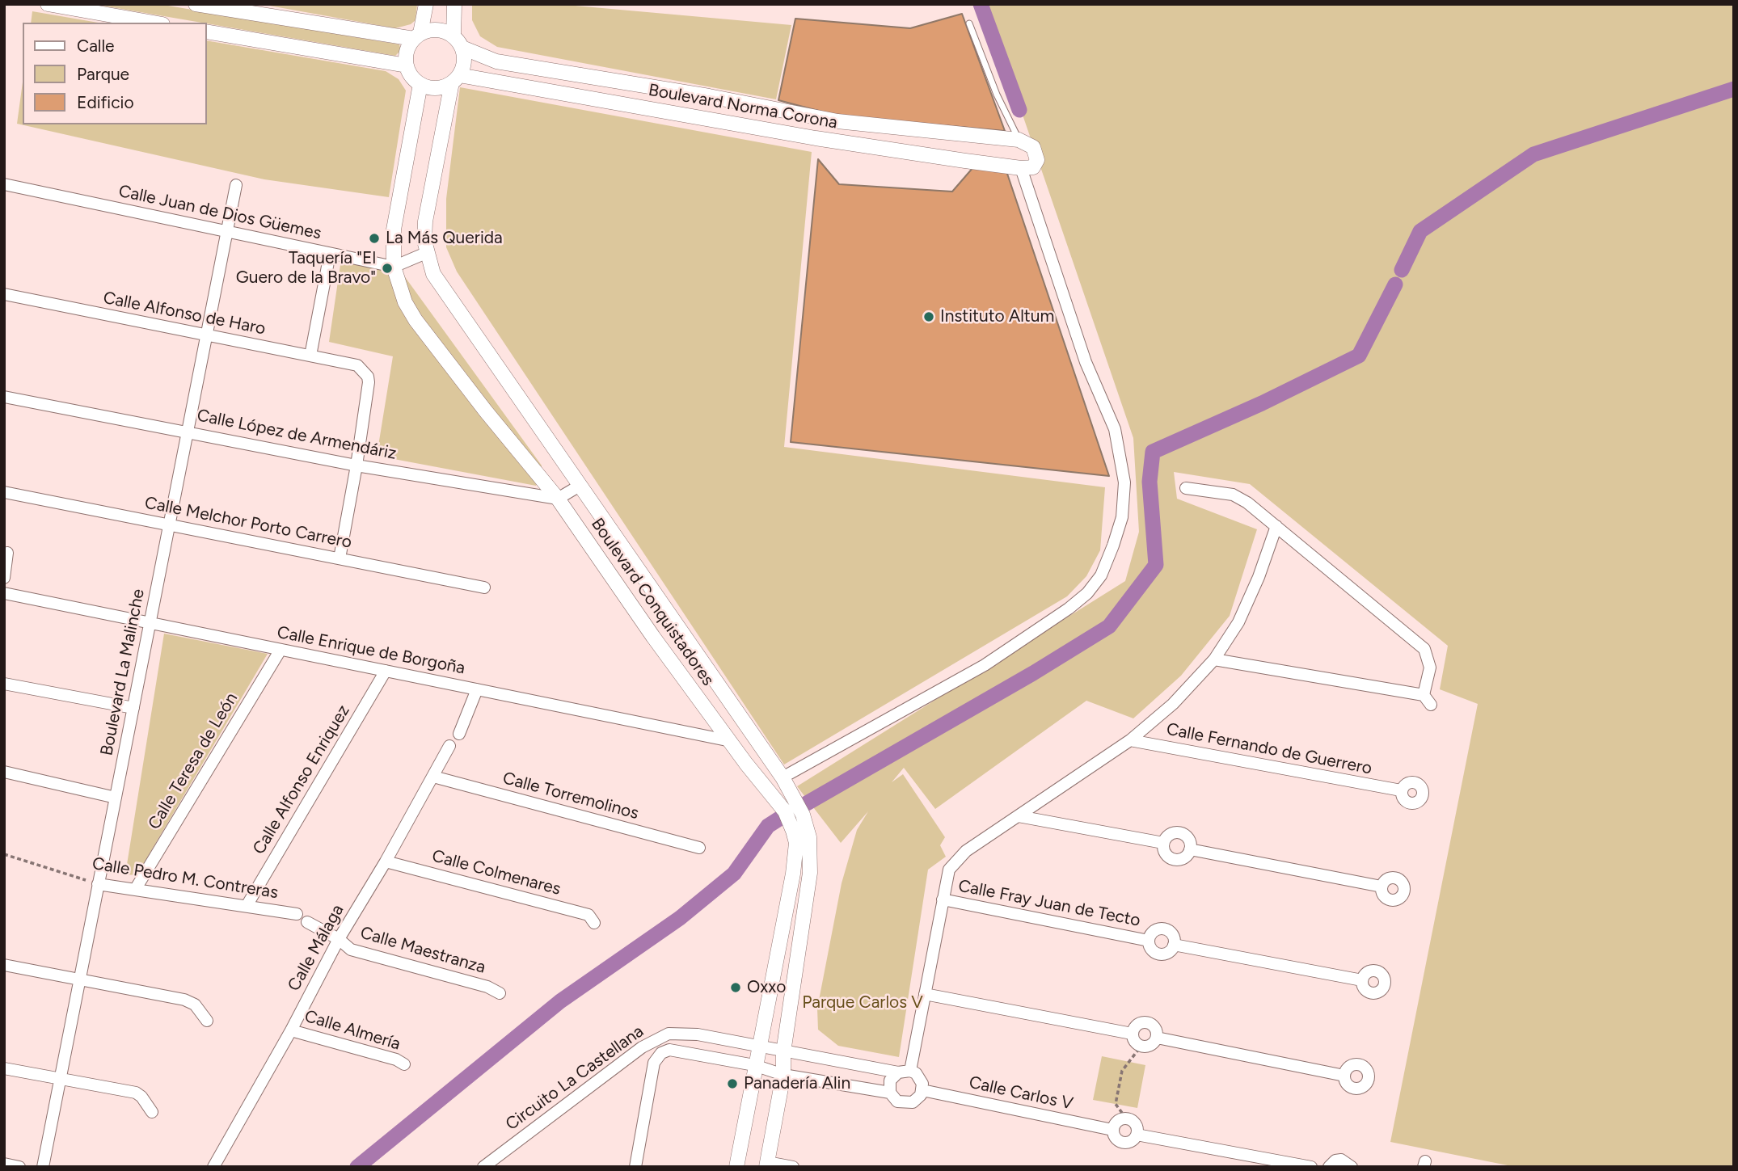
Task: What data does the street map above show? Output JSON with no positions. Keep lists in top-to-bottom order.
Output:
{
  "streets": {
    "street": [
      "Boulevard Norma Corona",
      "Calle Juan de Dios Güemes",
      "Calle Alfonso de Haro",
      "Calle López de Armendáriz",
      "Calle Melchor Porto Carrero",
      "Boulevard Conquistadores",
      "Calle Enrique de Borgoña",
      "Boulevard La Malinche",
      "Calle Fernando de Guerrero",
      "Calle Teresa de León",
      "Calle Alfonso Enriquez",
      "Calle Torremolinos",
      "Calle Colmenares",
      "Calle Pedro M. Contreras",
      "Calle Fray Juan de Tecto",
      "Calle Málaga",
      "Calle Maestranza",
      "Calle Almería",
      "Circuito La Castellana",
      "Calle Carlos V"
    ]
  },
  "crossings": [
    ["Boulevard Norma Corona", "Boulevard Conquistadores"],
    ["Calle Juan de Dios Güemes", "Boulevard Conquistadores"],
    ["Calle Juan de Dios Güemes", "Boulevard La Malinche"],
    ["Calle Alfonso de Haro", "Calle López de Armendáriz"],
    ["Calle Alfonso de Haro", "Boulevard La Malinche"],
    ["Calle López de Armendáriz", "Boulevard Conquistadores"],
    ["Calle López de Armendáriz", "Boulevard La Malinche"],
    ["Calle Melchor Porto Carrero", "Boulevard La Malinche"],
    ["Boulevard Conquistadores", "Calle Enrique de Borgoña"],
    ["Boulevard Conquistadores", "Circuito La Castellana"],
    ["Calle Enrique de Borgoña", "Boulevard La Malinche"],
    ["Calle Enrique de Borgoña", "Calle Teresa de León"],
    ["Calle Enrique de Borgoña", "Calle Alfonso Enriquez"],
    ["Boulevard La Malinche", "Calle Pedro M. Contreras"],
    ["Calle Teresa de León", "Calle Pedro M. Contreras"],
    ["Calle Alfonso Enriquez", "Calle Pedro M. Contreras"],
    ["Calle Torremolinos", "Calle Málaga"],
    ["Calle Colmenares", "Calle Málaga"],
    ["Calle Málaga", "Calle Maestranza"],
    ["Calle Málaga", "Calle Almería"]
  ],
  "parks": ["Parque Carlos V"],
  "places": [
    "La Más Querida",
    "Taquería \"El Guero de la Bravo\"",
    "Instituto Altum",
    "Oxxo",
    "Panadería Alin"
  ],
  "legend": ["Calle", "Parque", "Edificio"]
}
